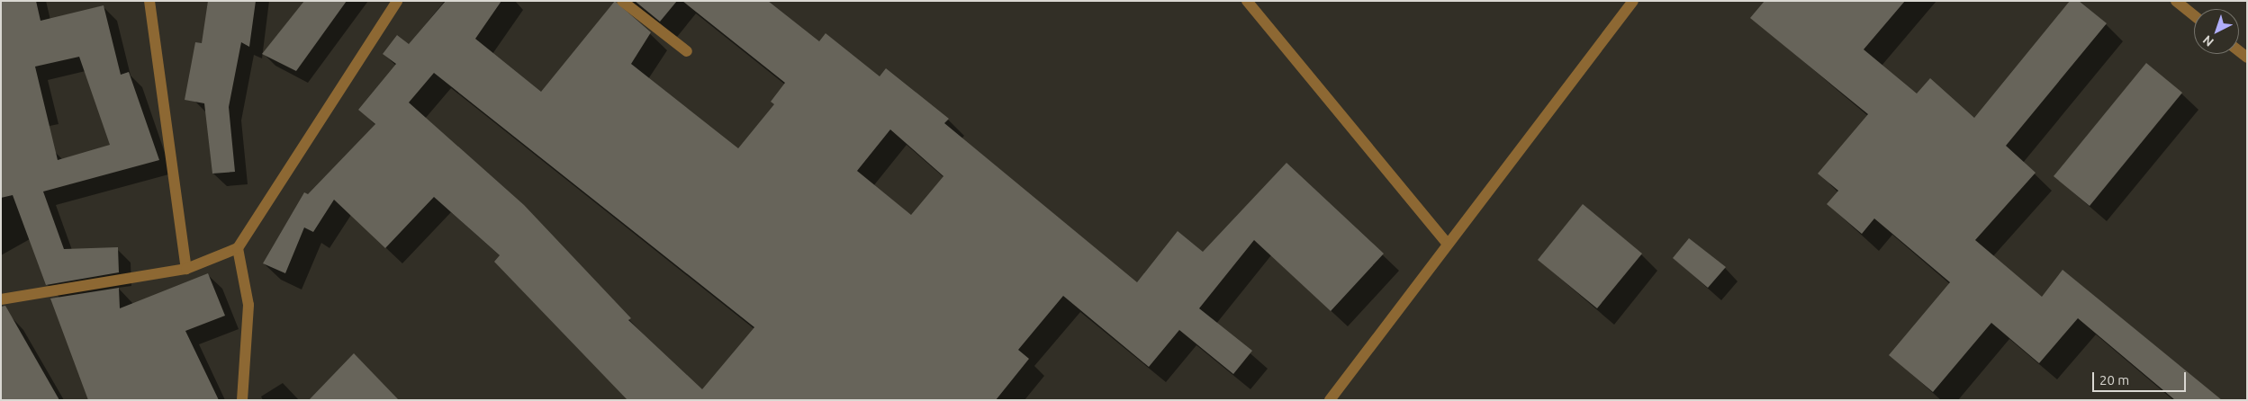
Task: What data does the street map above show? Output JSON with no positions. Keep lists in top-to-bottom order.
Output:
{
  "scale_bar": "20 m",
  "north": "bottom left"
}
